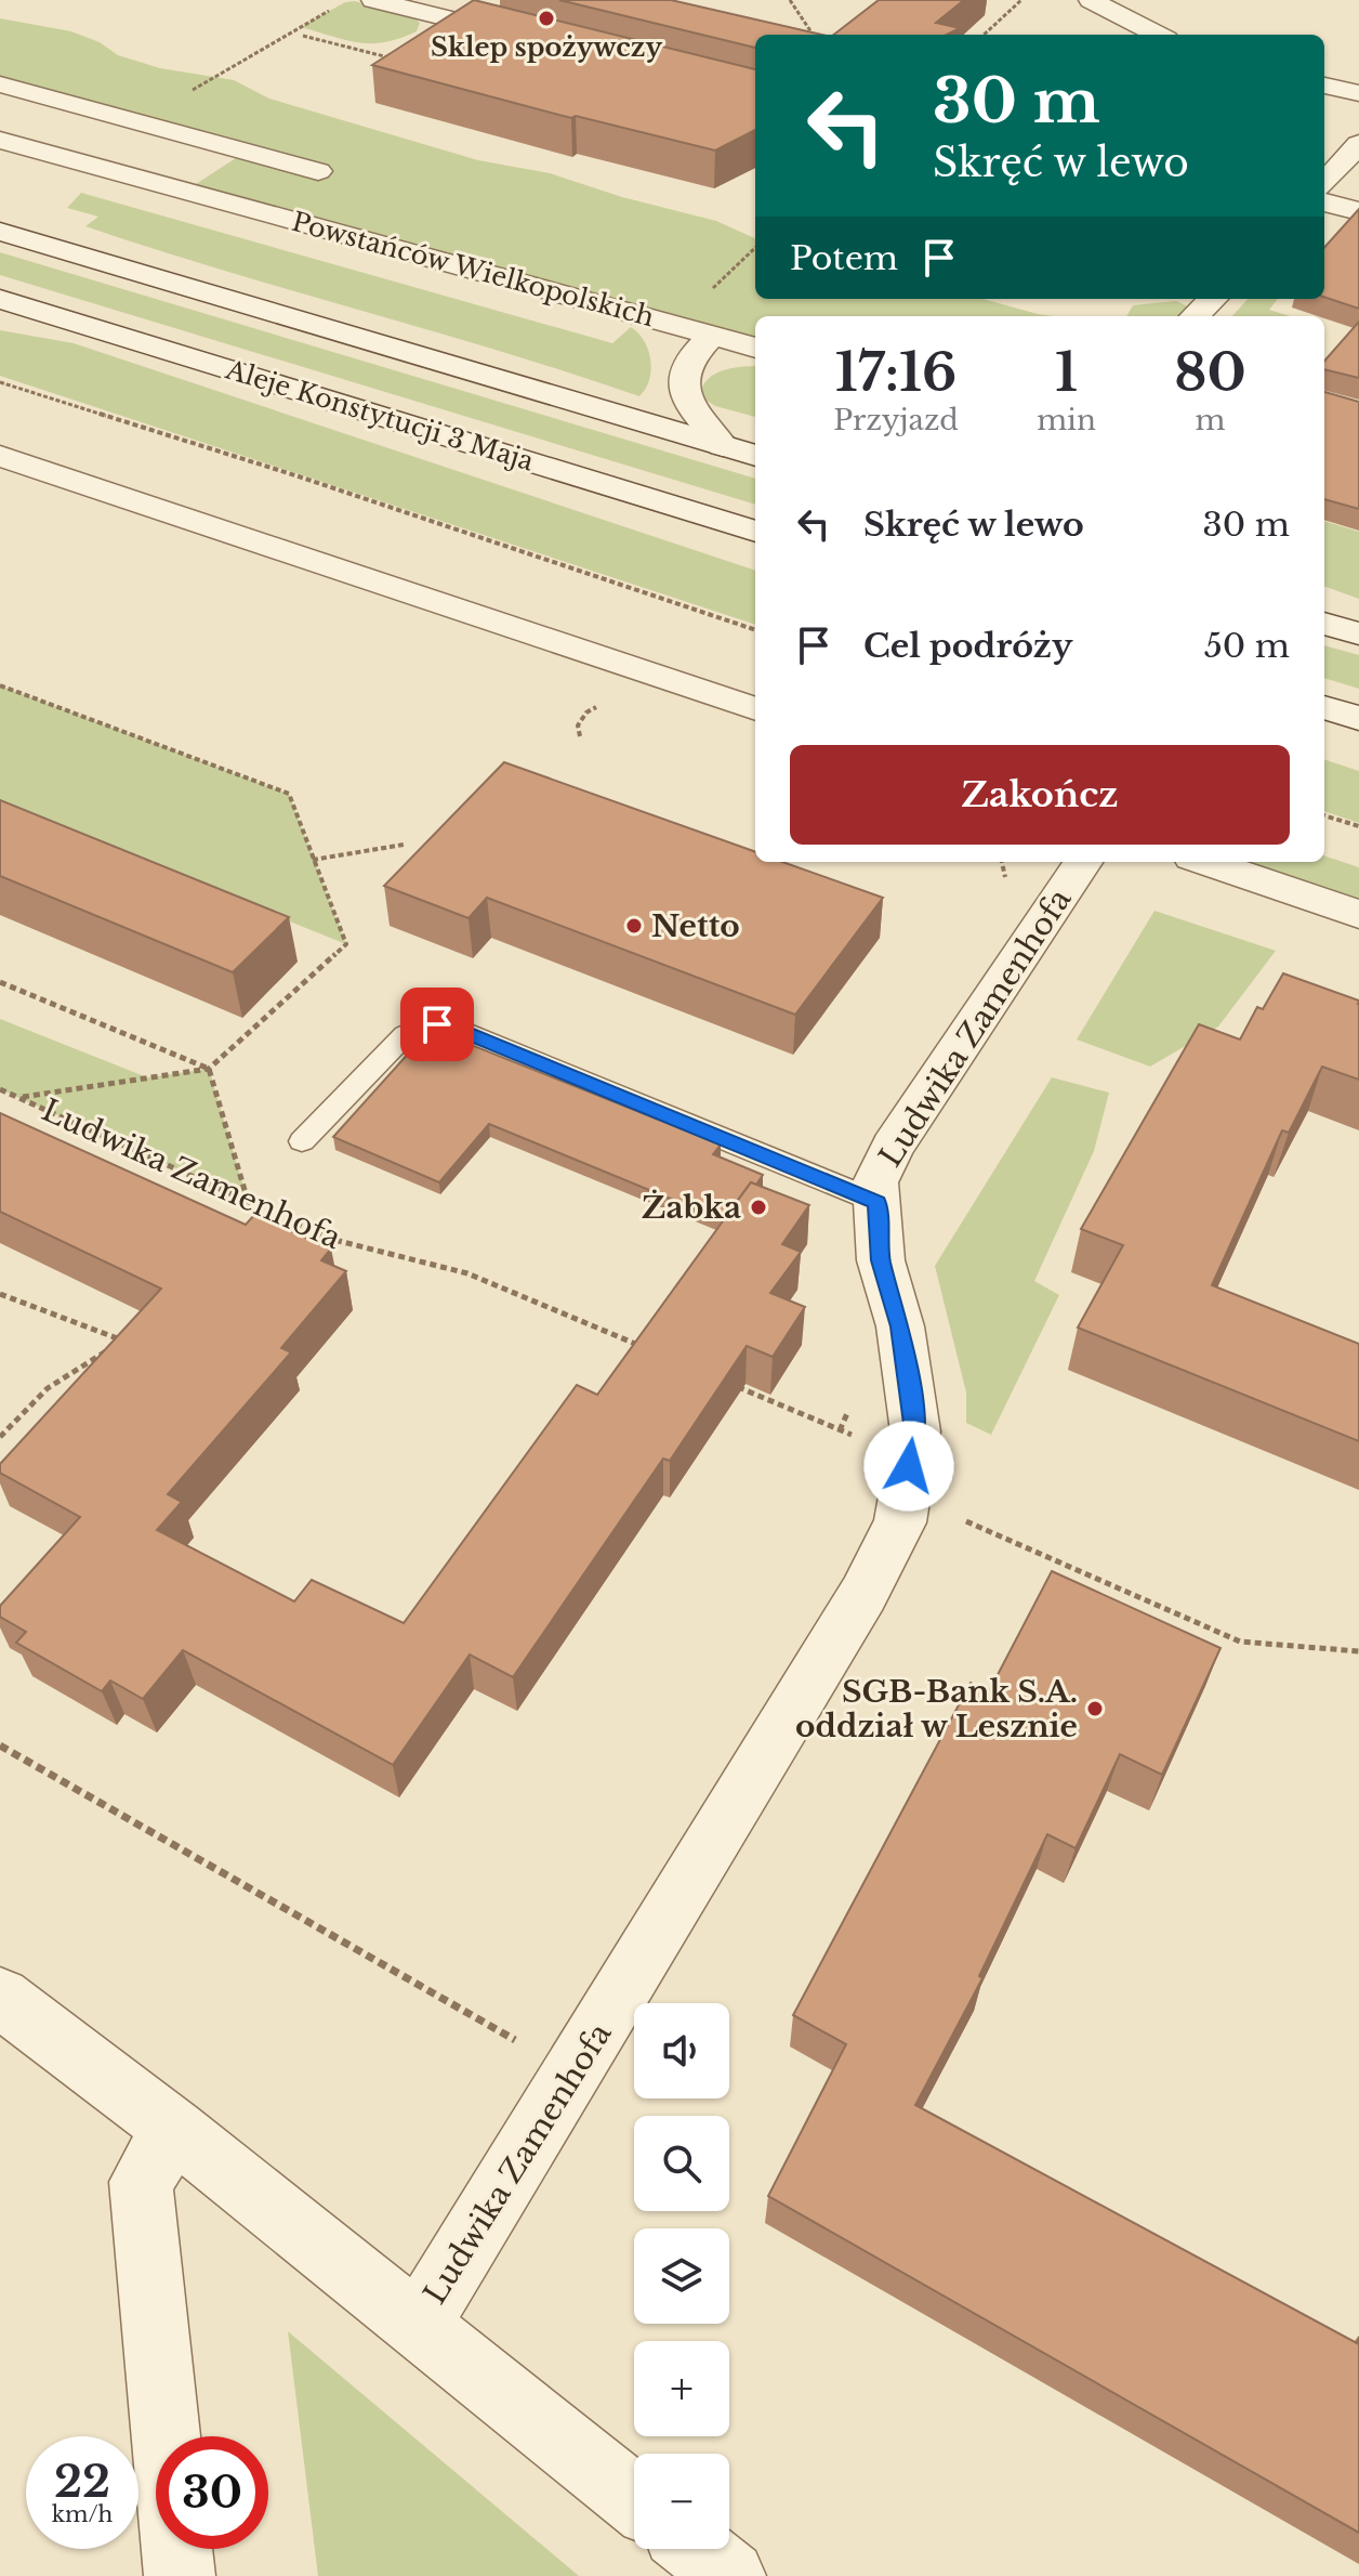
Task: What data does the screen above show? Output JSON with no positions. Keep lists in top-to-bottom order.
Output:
{
  "streets": {
    "street": ["Powstańców Wielkopolskich", "Aleje Konstytucji 3 Maja", "Ludwika Zamenhofa"]
  },
  "places": [
    "Sklep spożywczy",
    "Netto",
    "Żabka",
    "SGB-Bank S.A. oddział w Lesznie"
  ],
  "page": {
    "turn": ["30 m", "Skręć w lewo"],
    "then": "Potem",
    "eta": [
      "17:16",
      "Przyjazd",
      "1",
      "min",
      "80",
      "m"
    ],
    "list": [
      {
        "name": "Skręć w lewo",
        "value": "30 m"
      },
      {
        "name": "Cel podróży",
        "value": "50 m"
      }
    ],
    "buttons": "Zakończ",
    "map_buttons": ["+", "−"],
    "speed": "22 km/h",
    "limit": "30"
  }
}
